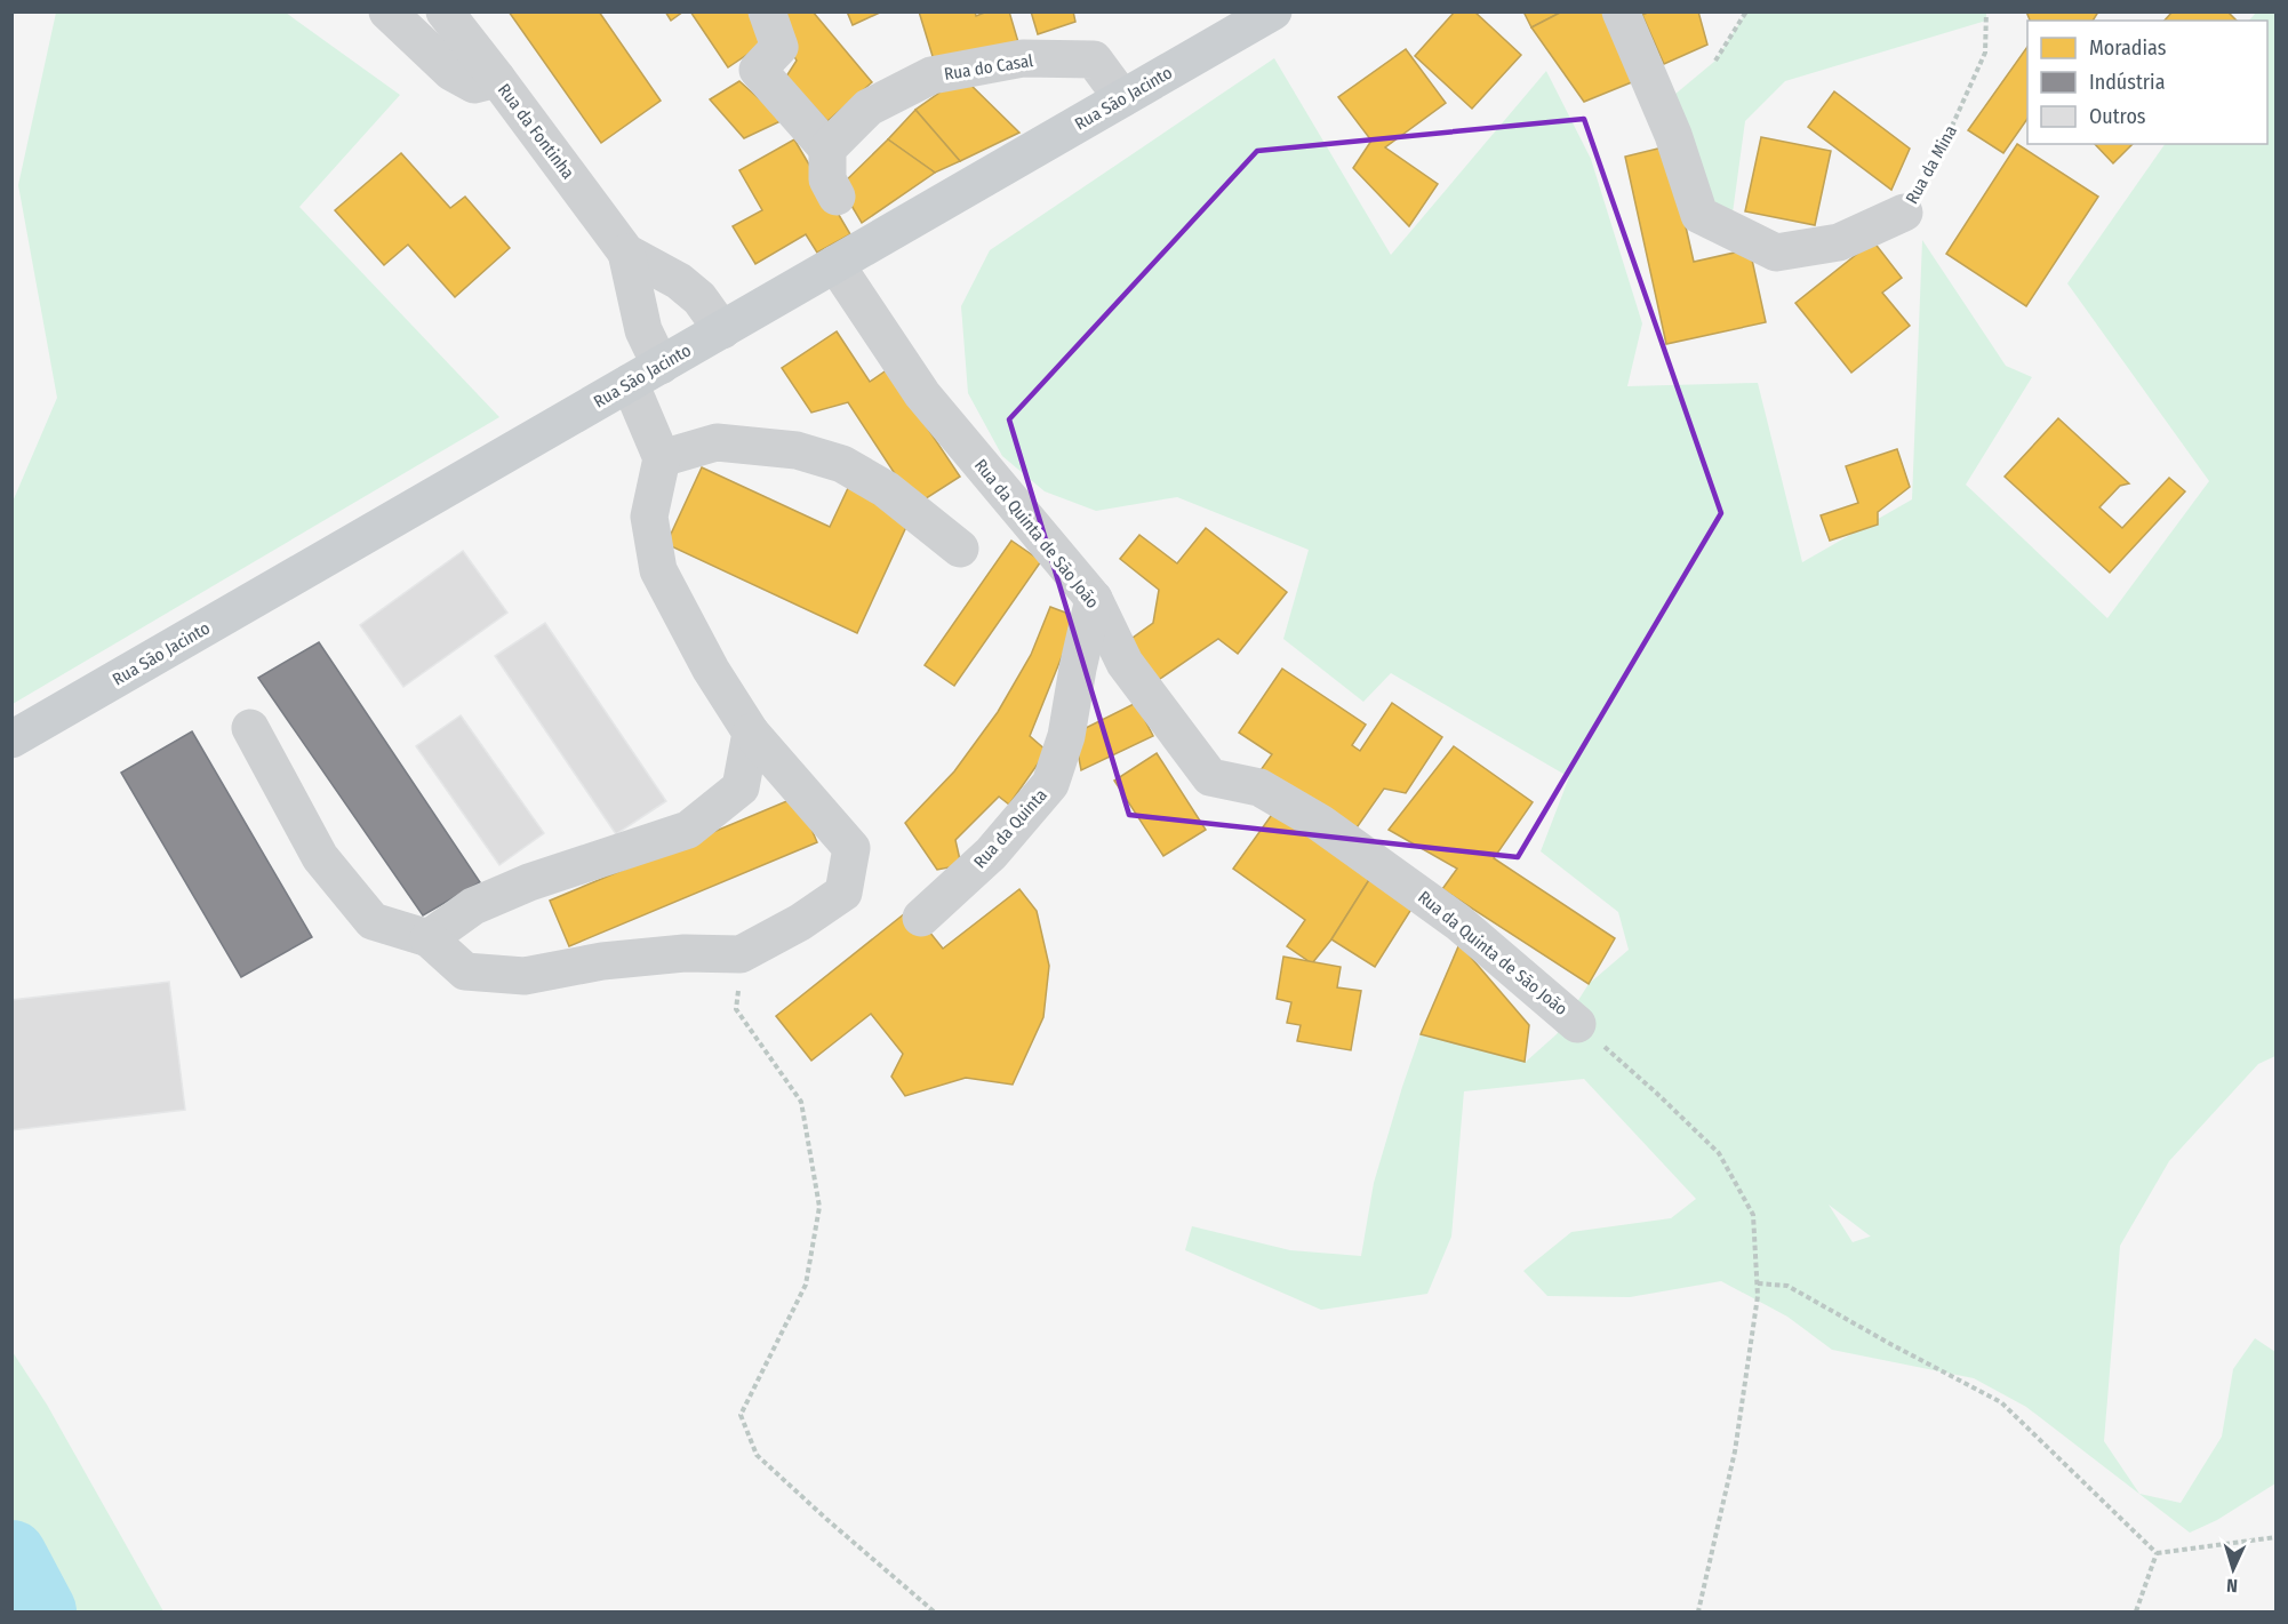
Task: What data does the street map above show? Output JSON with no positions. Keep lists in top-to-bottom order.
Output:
{
  "streets": {
    "main road": ["Rua São Jacinto"],
    "street": [
      "Rua do Casal",
      "Rua da Fontinha",
      "Rua da Mina",
      "Rua da Quinta de São João",
      "Rua da Quinta"
    ]
  },
  "crossings": [
    ["Rua do Casal", "Rua São Jacinto"],
    ["Rua São Jacinto", "Rua da Fontinha"],
    ["Rua São Jacinto", "Rua da Quinta de São João"],
    ["Rua da Quinta de São João", "Rua da Quinta"]
  ],
  "legend": ["Moradias", "Indústria", "Outros"],
  "north": "bottom"
}
